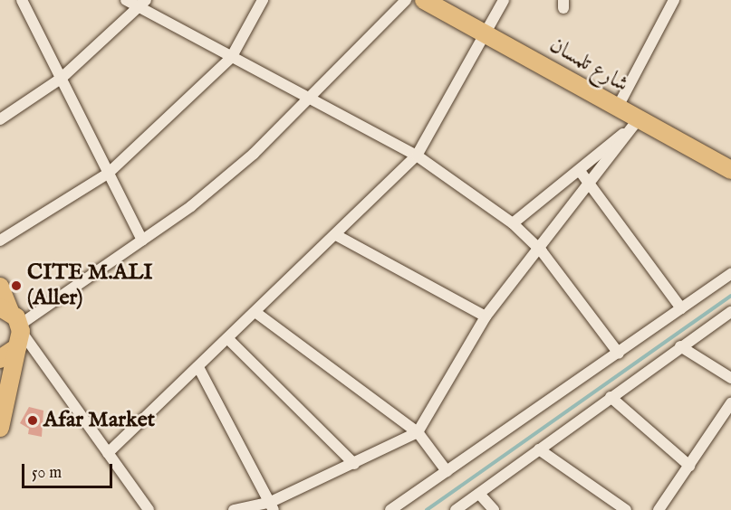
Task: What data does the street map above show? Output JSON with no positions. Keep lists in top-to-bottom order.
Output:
{
  "streets": {
    "main road": ["شارع تلمسان"]
  },
  "places": ["CITE M.ALI (Aller)", "Afar Market"],
  "scale_bar": "50 m"
}
